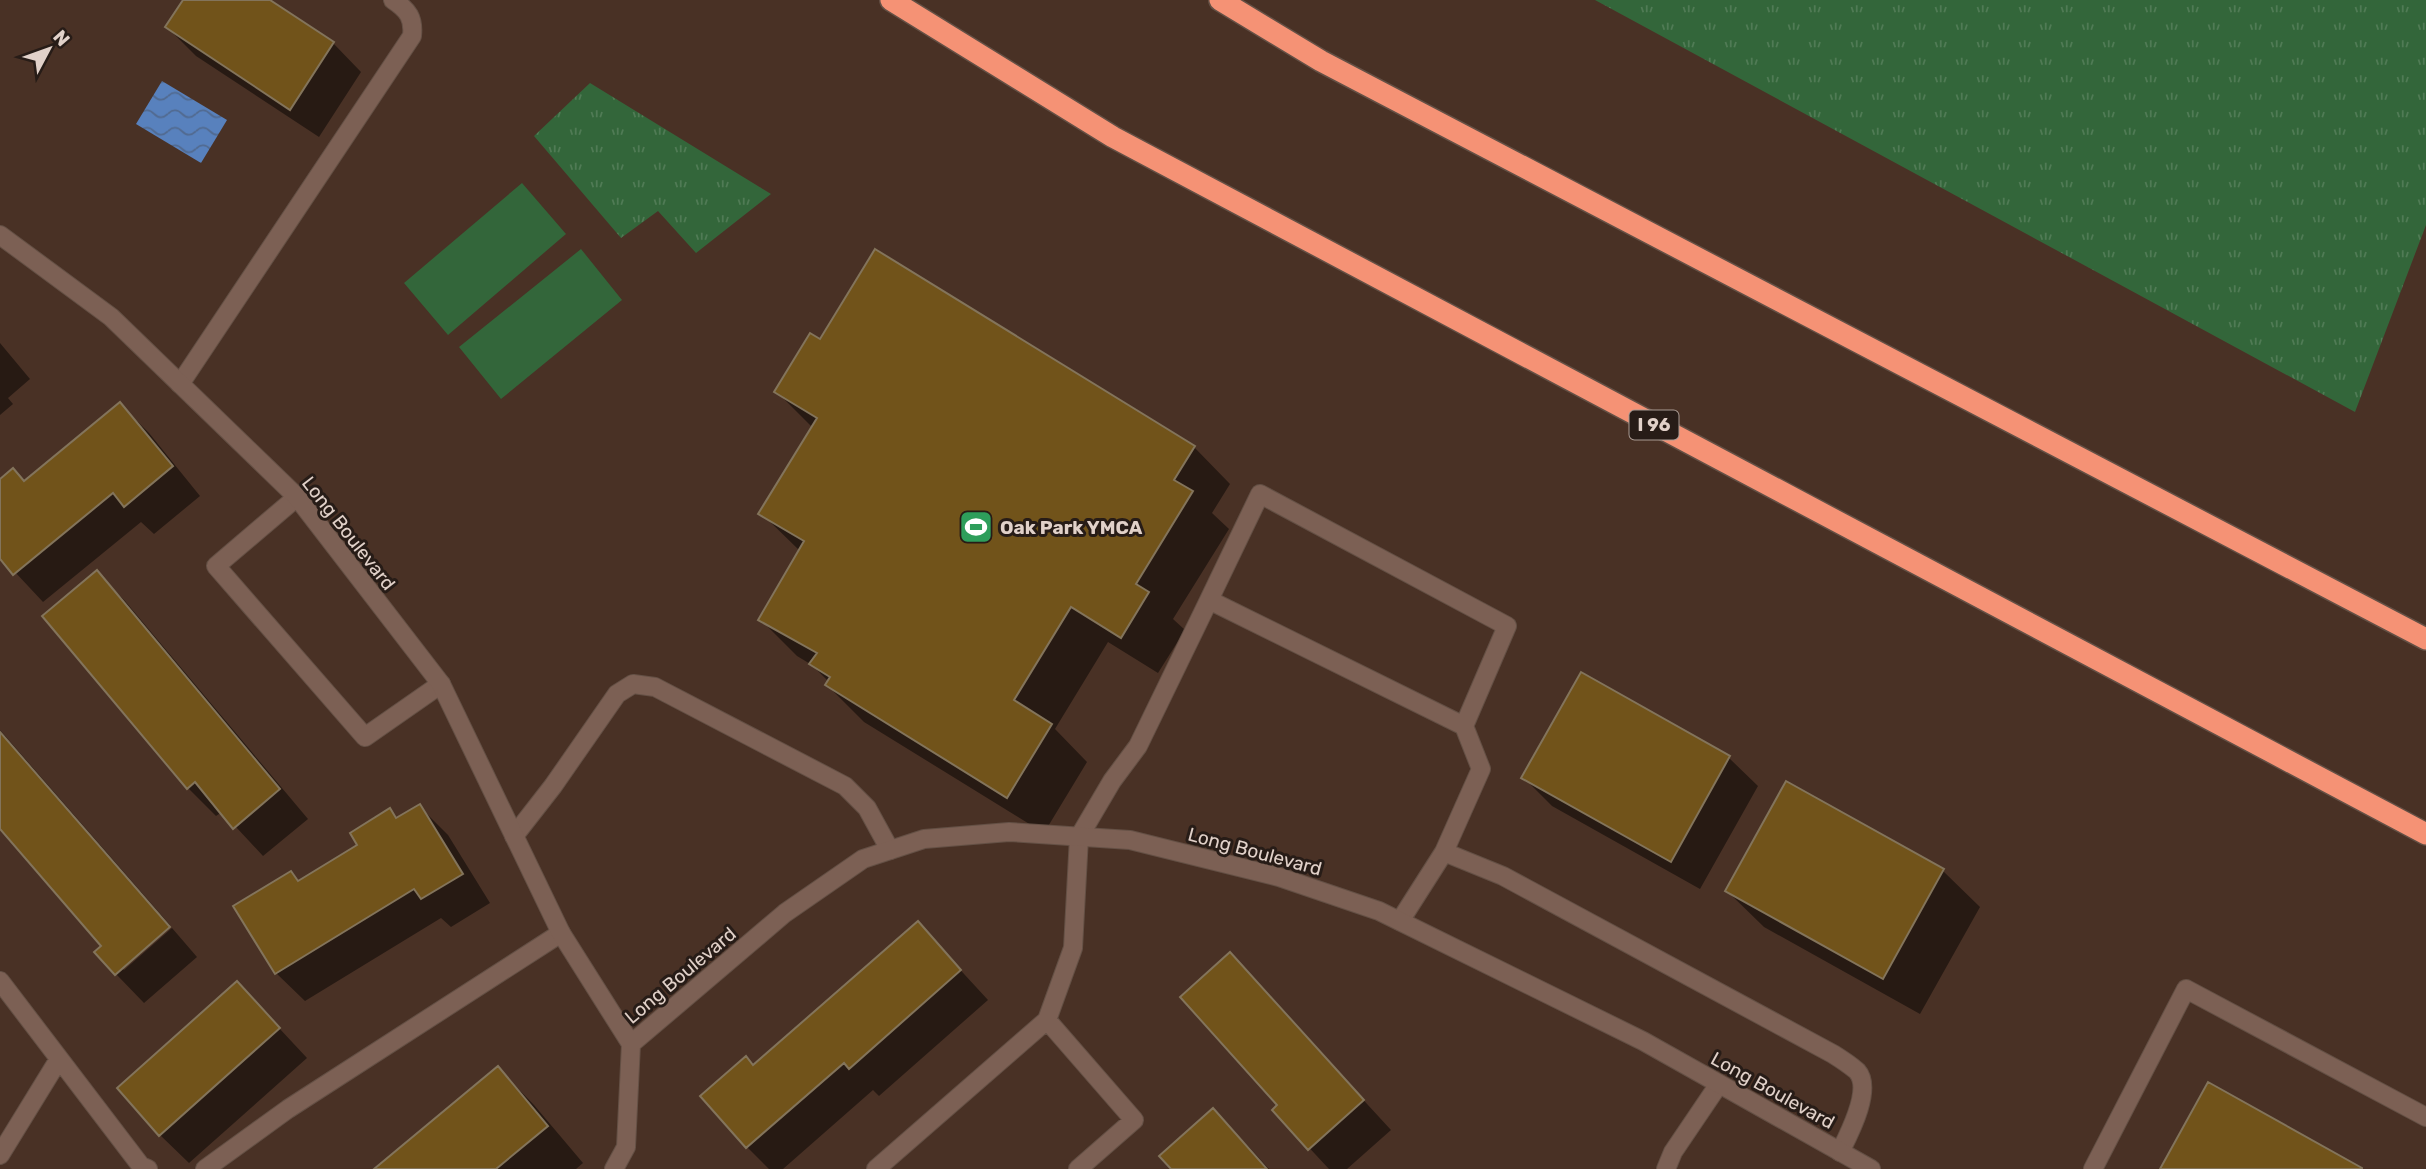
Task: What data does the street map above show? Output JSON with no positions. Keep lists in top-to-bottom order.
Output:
{
  "streets": {
    "highway": ["I 96"],
    "street": ["Long Boulevard"]
  },
  "places": {
    "sports": ["Oak Park YMCA"]
  },
  "north": "top right"
}
